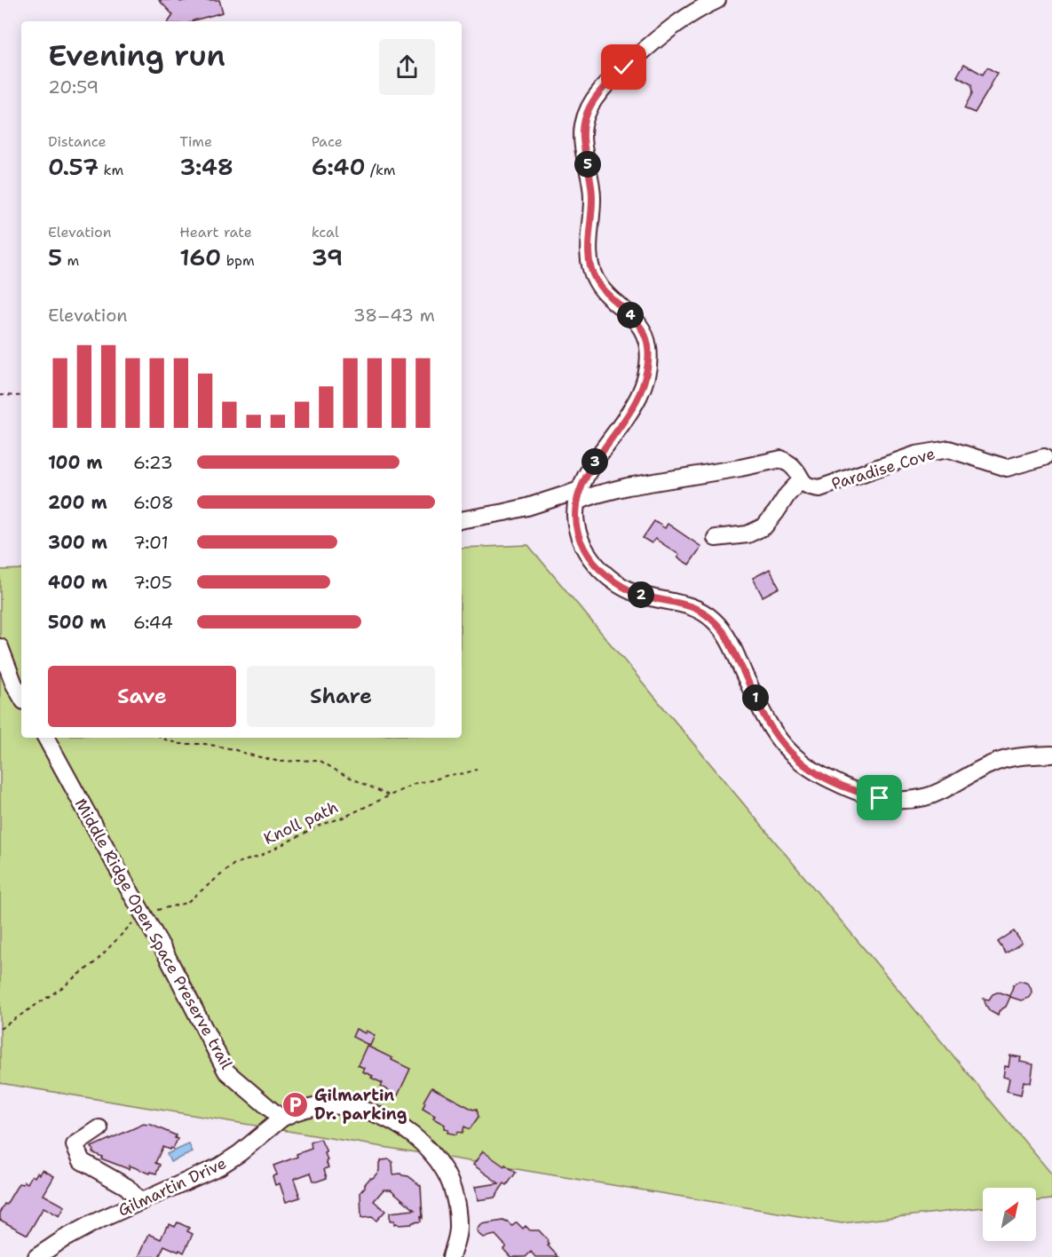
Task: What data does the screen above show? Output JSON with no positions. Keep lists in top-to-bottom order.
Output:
{
  "streets": {
    "street": ["Paradise Cove", "Middle Ridge Open Space Preserve trail", "Gilmartin Drive"],
    "path": ["Knoll path"]
  },
  "crossings": [
    ["Knoll path", "Middle Ridge Open Space Preserve trail"],
    ["Middle Ridge Open Space Preserve trail", "Gilmartin Drive"]
  ],
  "places": {
    "parking": ["Gilmartin Dr. parking"]
  },
  "north": "top right",
  "page": {
    "heading": ["Evening run", "20:59"],
    "stats": [
      ["Distance", "0.57 km"],
      ["Time", "3:48"],
      ["Pace", "6:40 /km"],
      ["Elevation", "5 m"],
      ["Heart rate", "160 bpm"],
      ["kcal", "39"]
    ],
    "pins": [
      "5",
      "4",
      "3",
      "2",
      "1"
    ],
    "chart": ["Elevation", "38–43 m"],
    "list": [
      {
        "name": "100 m",
        "note": "6:23"
      },
      {
        "name": "200 m",
        "note": "6:08"
      },
      {
        "name": "300 m",
        "note": "7:01"
      },
      {
        "name": "400 m",
        "note": "7:05"
      },
      {
        "name": "500 m",
        "note": "6:44"
      }
    ],
    "buttons": ["Save", "Share"]
  }
}
